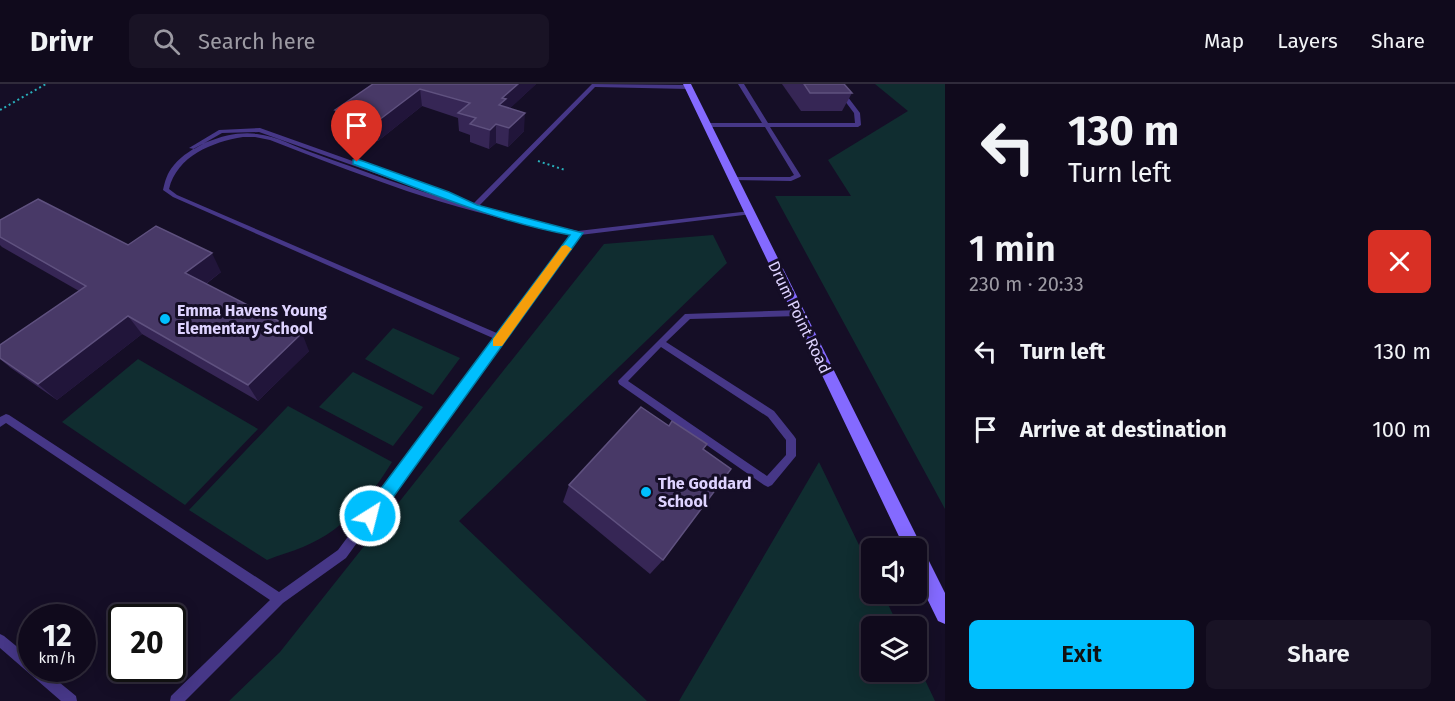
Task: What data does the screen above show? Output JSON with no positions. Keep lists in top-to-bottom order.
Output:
{
  "streets": {
    "street": ["Drum Point Road"]
  },
  "places": ["Emma Havens Young Elementary School", "The Goddard School"],
  "page": {
    "header": "Drivr",
    "search": "Search here",
    "nav": ["Map", "Layers", "Share"],
    "turn": ["130 m", "Turn left"],
    "heading": ["1 min", "230 m · 20:33"],
    "list": [
      {
        "name": "Turn left",
        "value": "130 m"
      },
      {
        "name": "Arrive at destination",
        "value": "100 m"
      }
    ],
    "speed": "12 km/h",
    "limit": "20",
    "buttons": ["Exit", "Share"]
  }
}
